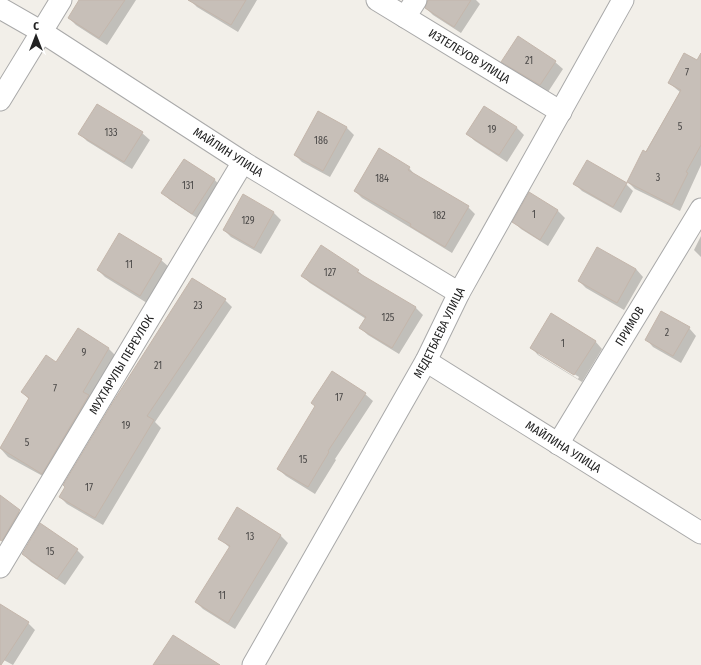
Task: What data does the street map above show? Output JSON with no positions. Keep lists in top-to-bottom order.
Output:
{
  "streets": {
    "street": [
      "ИЗТЕЛЕУОВ УЛИЦА",
      "МАЙЛИН УЛИЦА",
      "ПРИМОВ",
      "МЕДЕТБАЕВА УЛИЦА",
      "МУХТАРУЛЫ ПЕРЕУЛОК",
      "МАЙЛИНА УЛИЦА"
    ]
  },
  "crossings": [
    ["ИЗТЕЛЕУОВ УЛИЦА", "МЕДЕТБАЕВА УЛИЦА"],
    ["МАЙЛИН УЛИЦА", "МЕДЕТБАЕВА УЛИЦА"],
    ["МАЙЛИН УЛИЦА", "МУХТАРУЛЫ ПЕРЕУЛОК"],
    ["ПРИМОВ", "МАЙЛИНА УЛИЦА"],
    ["МЕДЕТБАЕВА УЛИЦА", "МАЙЛИНА УЛИЦА"]
  ],
  "house_numbers": [
    "21",
    "7",
    "5",
    "19",
    "133",
    "186",
    "3",
    "184",
    "131",
    "1",
    "182",
    "129",
    "11",
    "127",
    "23",
    "125",
    "2",
    "1",
    "9",
    "21",
    "7",
    "17",
    "19",
    "5",
    "15",
    "17",
    "13",
    "15",
    "11"
  ],
  "north": "top"
}
